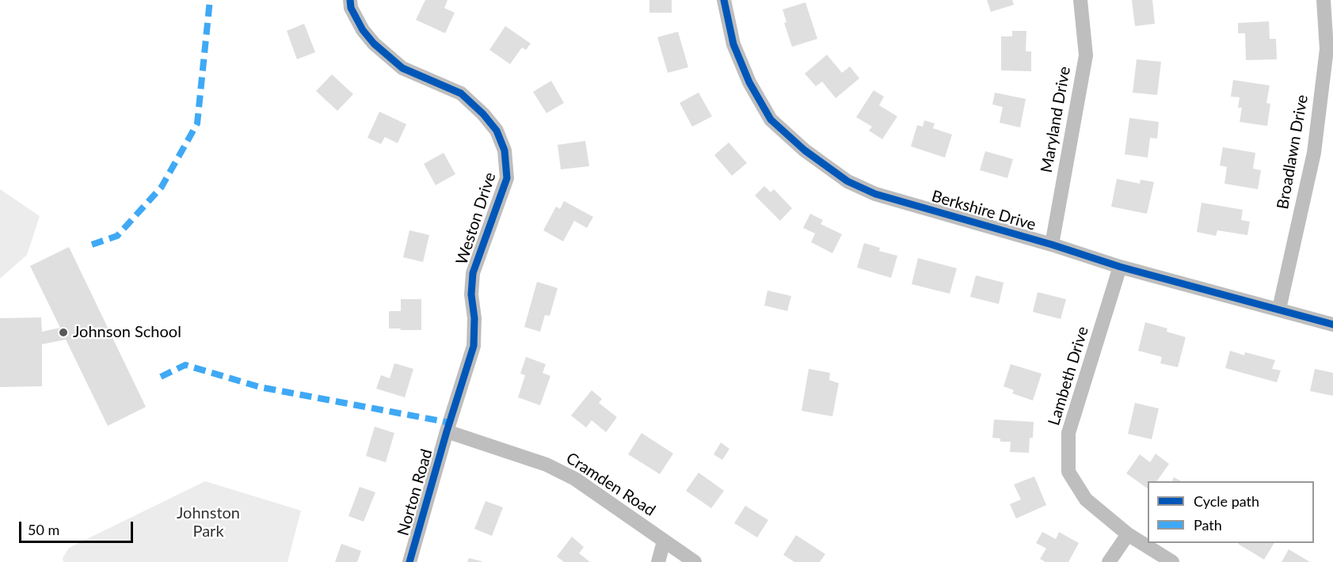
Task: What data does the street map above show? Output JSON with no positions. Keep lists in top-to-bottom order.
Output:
{
  "streets": {
    "street": [
      "Maryland Drive",
      "Broadlawn Drive",
      "Berkshire Drive",
      "Weston Drive",
      "Lambeth Drive",
      "Cramden Road",
      "Norton Road"
    ]
  },
  "crossings": [
    ["Maryland Drive", "Berkshire Drive"],
    ["Broadlawn Drive", "Berkshire Drive"],
    ["Berkshire Drive", "Lambeth Drive"],
    ["Weston Drive", "Cramden Road"],
    ["Weston Drive", "Norton Road"],
    ["Cramden Road", "Norton Road"]
  ],
  "parks": ["Johnston Park"],
  "places": ["Johnson School"],
  "legend": ["Cycle path", "Path"],
  "scale_bar": "50 m"
}
